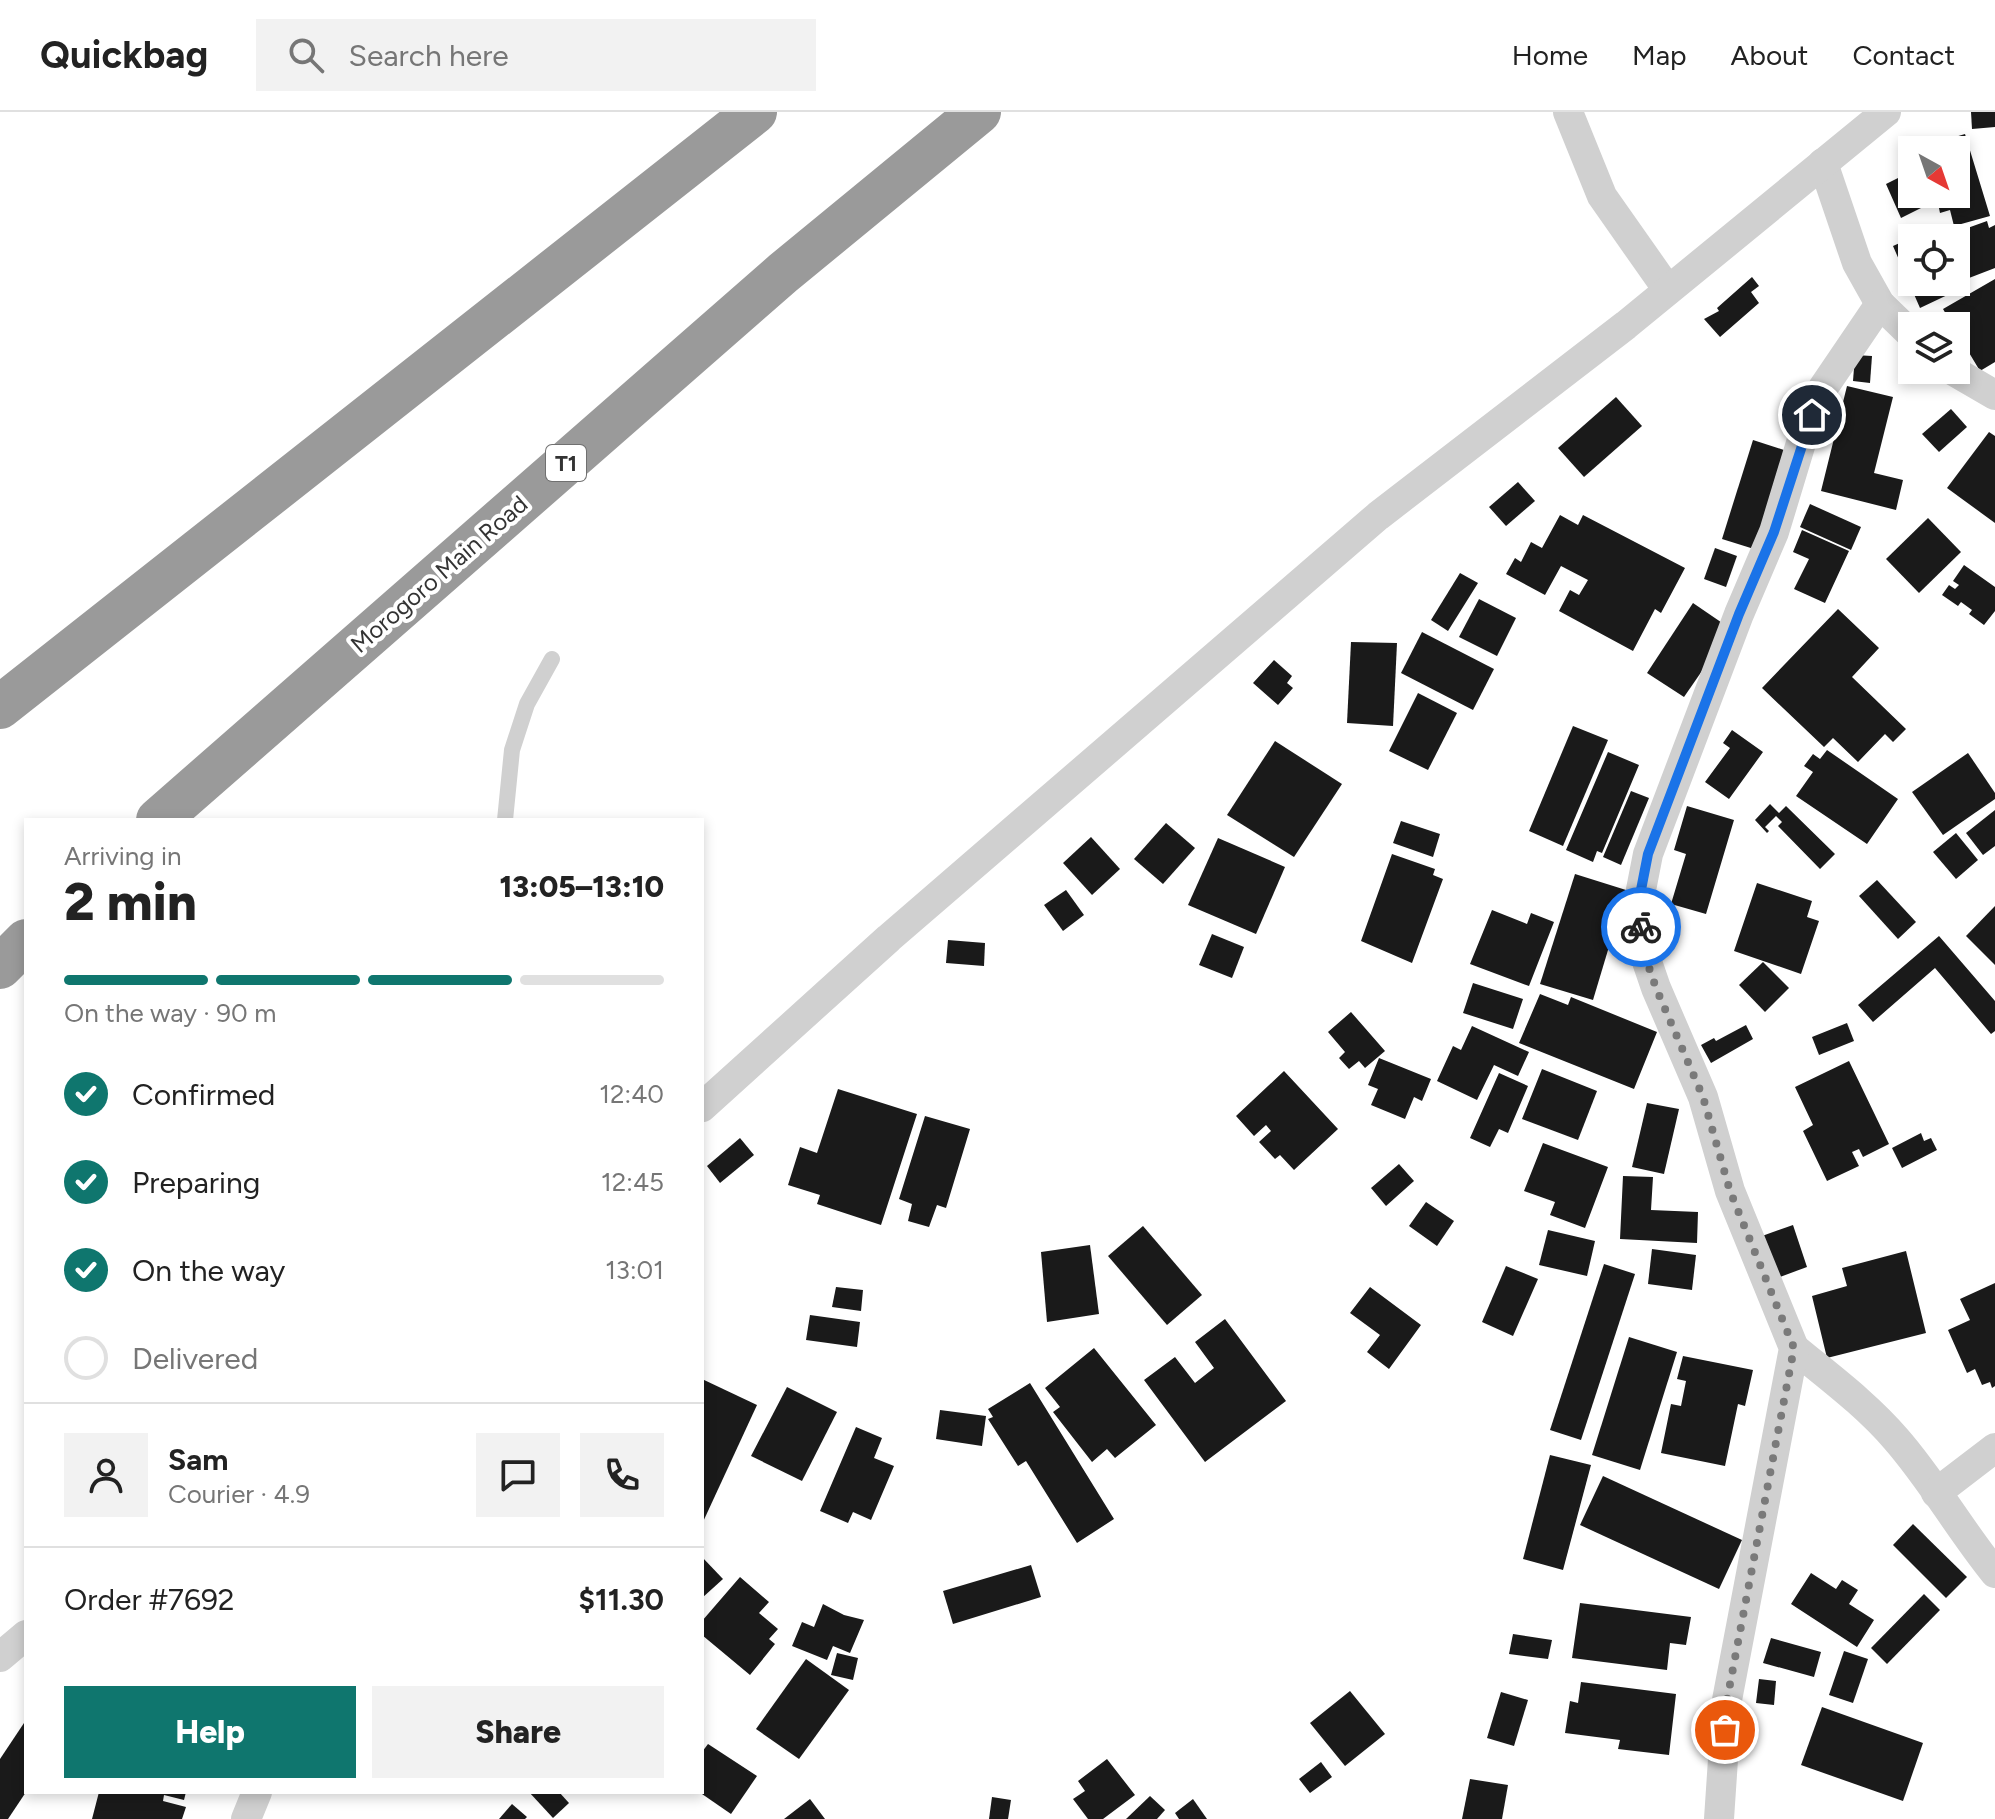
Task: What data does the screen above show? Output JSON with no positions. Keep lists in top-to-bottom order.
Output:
{
  "streets": {
    "highway": ["T1", "Morogoro Main Road"]
  },
  "north": "bottom right",
  "page": {
    "header": "Quickbag",
    "search": "Search here",
    "nav": [
      "Home",
      "Map",
      "About",
      "Contact"
    ],
    "heading": ["2 min", "Arriving in", "13:05–13:10"],
    "panel": [
      "Sam",
      "Courier · 4.9",
      "Order #7692",
      "$11.30"
    ],
    "bar": "On the way · 90 m",
    "list": [
      ["Confirmed", "12:40"],
      ["Preparing", "12:45"],
      ["On the way", "13:01"],
      "Delivered"
    ],
    "buttons": ["Help", "Share"]
  }
}
